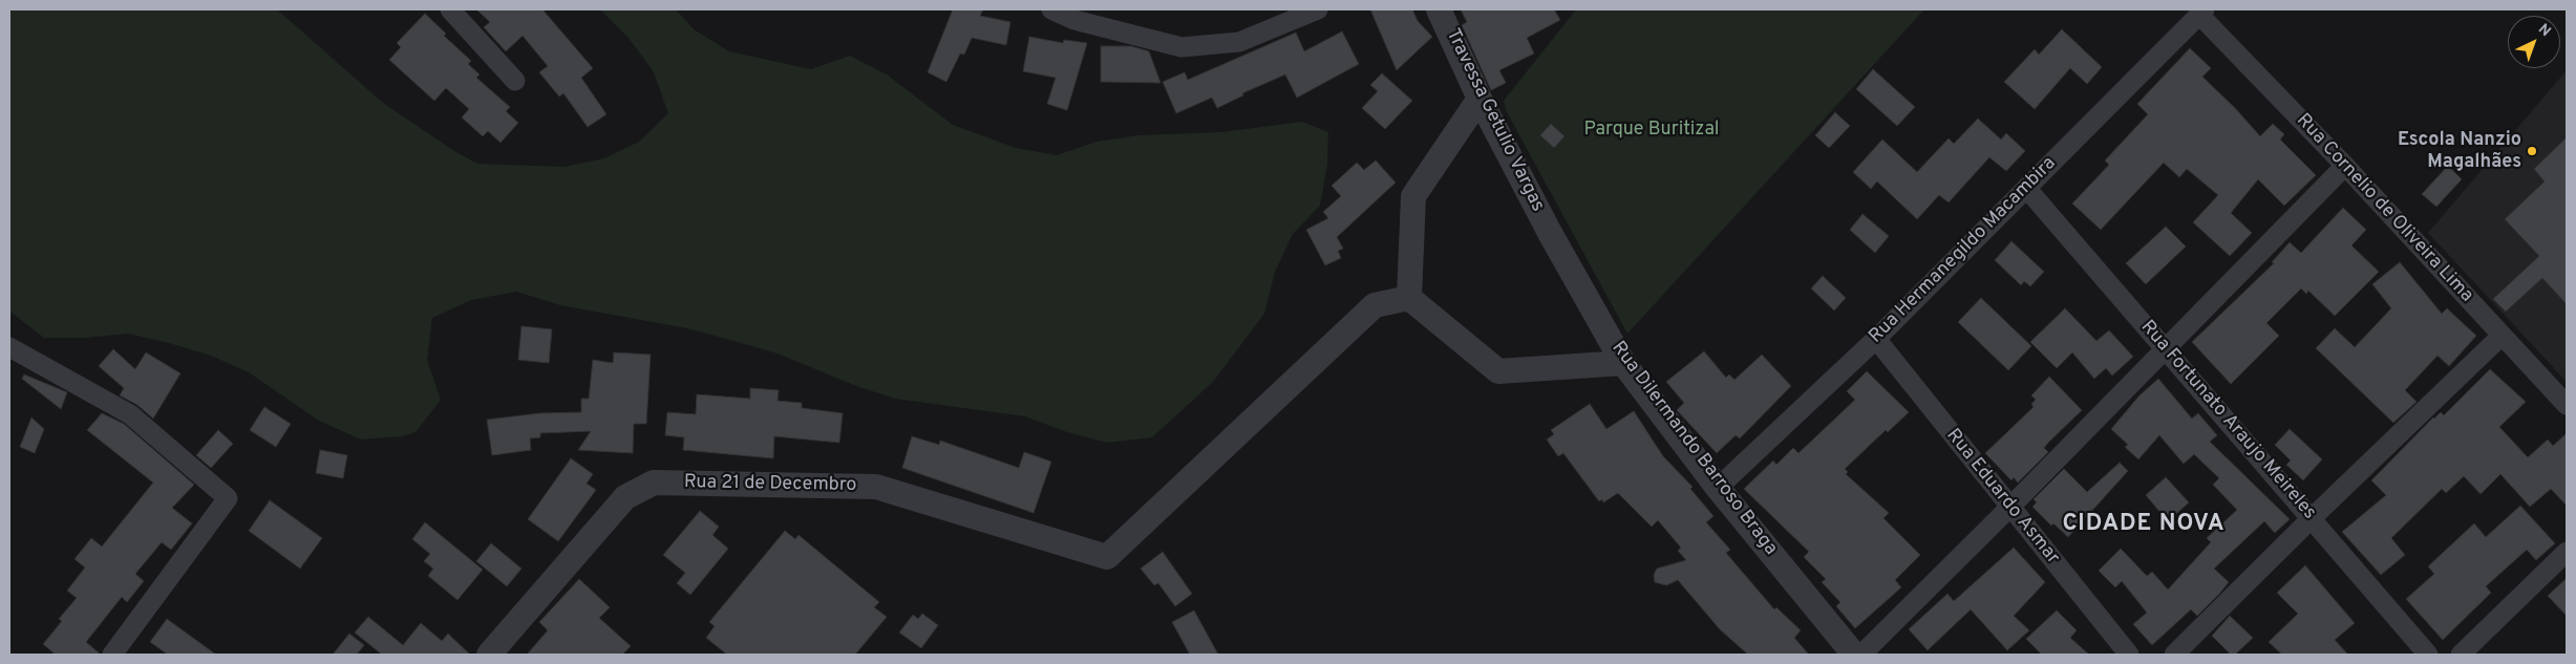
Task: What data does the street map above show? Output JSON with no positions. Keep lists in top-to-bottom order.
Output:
{
  "streets": {
    "street": [
      "Travessa Getulio Vargas",
      "Rua Cornelio de Oliveira Lima",
      "Rua Hermanegildo Macambira",
      "Rua Fortunato Araujo Meireles",
      "Rua Dilermando Barroso Braga",
      "Rua 21 de Decembro",
      "Rua Eduardo Asmar"
    ]
  },
  "crossings": [
    ["Travessa Getulio Vargas", "Rua Dilermando Barroso Braga"],
    ["Rua Cornelio de Oliveira Lima", "Rua Hermanegildo Macambira"],
    ["Rua Hermanegildo Macambira", "Rua Fortunato Araujo Meireles"],
    ["Rua Hermanegildo Macambira", "Rua Dilermando Barroso Braga"],
    ["Rua Hermanegildo Macambira", "Rua Eduardo Asmar"]
  ],
  "districts": ["CIDADE NOVA"],
  "parks": ["Parque Buritizal"],
  "places": ["Escola Nanzio Magalhães"],
  "north": "top right"
}
